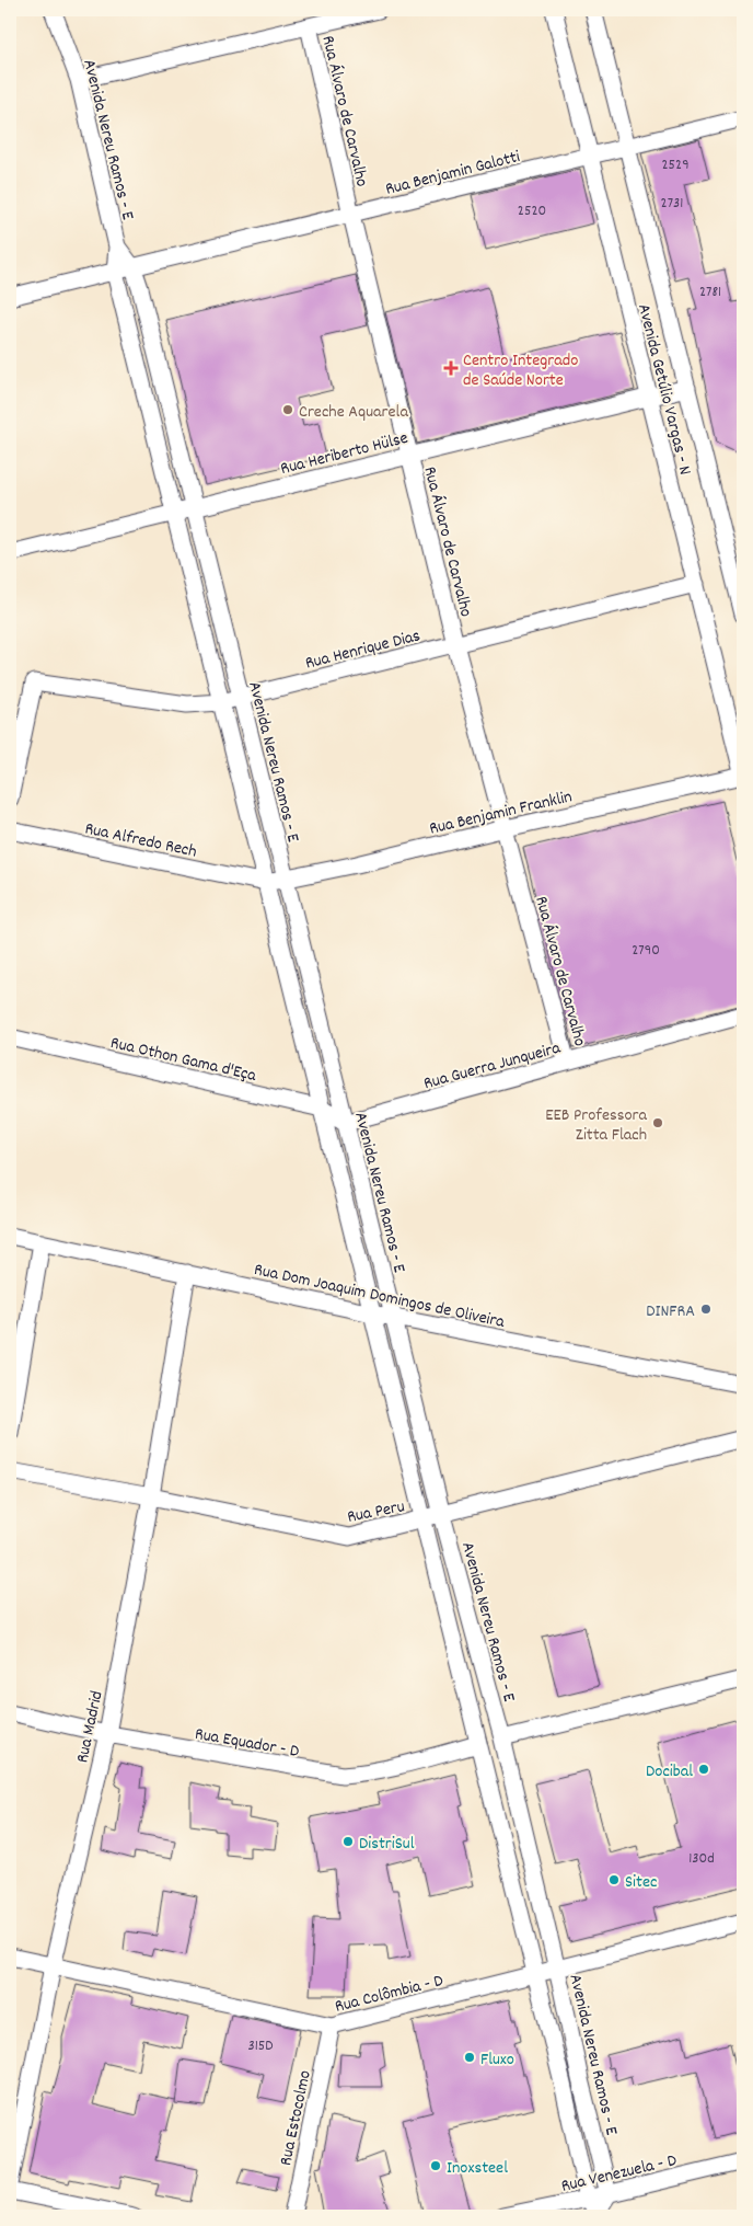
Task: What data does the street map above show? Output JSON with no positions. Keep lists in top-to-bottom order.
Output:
{
  "streets": {
    "street": [
      "Rua Álvaro de Carvalho",
      "Avenida Nereu Ramos - E",
      "Rua Benjamin Galotti",
      "Avenida Getúlio Vargas - N",
      "Rua Heriberto Hülse",
      "Rua Henrique Dias",
      "Rua Benjamin Franklin",
      "Rua Alfredo Rech",
      "Rua Othon Gama d'Eça",
      "Rua Guerra Junqueira",
      "Rua Dom Joaquim Domingos de Oliveira",
      "Rua Peru",
      "Rua Madrid",
      "Rua Equador - D",
      "Rua Colômbia - D",
      "Rua Estocolmo",
      "Rua Venezuela - D"
    ]
  },
  "crossings": [
    ["Rua Álvaro de Carvalho", "Rua Benjamin Galotti"],
    ["Rua Álvaro de Carvalho", "Rua Heriberto Hülse"],
    ["Rua Álvaro de Carvalho", "Rua Henrique Dias"],
    ["Rua Álvaro de Carvalho", "Rua Benjamin Franklin"],
    ["Rua Álvaro de Carvalho", "Rua Guerra Junqueira"],
    ["Avenida Nereu Ramos - E", "Rua Benjamin Galotti"],
    ["Avenida Nereu Ramos - E", "Rua Heriberto Hülse"],
    ["Avenida Nereu Ramos - E", "Rua Henrique Dias"],
    ["Avenida Nereu Ramos - E", "Rua Benjamin Franklin"],
    ["Avenida Nereu Ramos - E", "Rua Alfredo Rech"],
    ["Avenida Nereu Ramos - E", "Rua Othon Gama d'Eça"],
    ["Avenida Nereu Ramos - E", "Rua Guerra Junqueira"],
    ["Avenida Nereu Ramos - E", "Rua Dom Joaquim Domingos de Oliveira"],
    ["Avenida Nereu Ramos - E", "Rua Peru"],
    ["Avenida Nereu Ramos - E", "Rua Equador - D"],
    ["Avenida Nereu Ramos - E", "Rua Colômbia - D"],
    ["Avenida Nereu Ramos - E", "Rua Venezuela - D"],
    ["Rua Benjamin Galotti", "Avenida Getúlio Vargas - N"],
    ["Avenida Getúlio Vargas - N", "Rua Heriberto Hülse"],
    ["Avenida Getúlio Vargas - N", "Rua Henrique Dias"],
    ["Avenida Getúlio Vargas - N", "Rua Benjamin Franklin"],
    ["Rua Benjamin Franklin", "Rua Alfredo Rech"],
    ["Rua Othon Gama d'Eça", "Rua Guerra Junqueira"],
    ["Rua Dom Joaquim Domingos de Oliveira", "Rua Madrid"],
    ["Rua Peru", "Rua Madrid"],
    ["Rua Madrid", "Rua Equador - D"],
    ["Rua Madrid", "Rua Colômbia - D"],
    ["Rua Colômbia - D", "Rua Estocolmo"]
  ],
  "places": {
    "health": ["Centro Integrado de Saúde Norte"],
    "other": [
      "Creche Aquarela",
      "EEB Professora Zitta Flach",
      "DINFRA",
      "Docibal",
      "DistriSul",
      "Sitec",
      "Fluxo",
      "Inoxsteel"
    ]
  },
  "house_numbers": [
    "2529",
    "2731",
    "2520",
    "2781",
    "2790",
    "130d",
    "315D"
  ]
}
